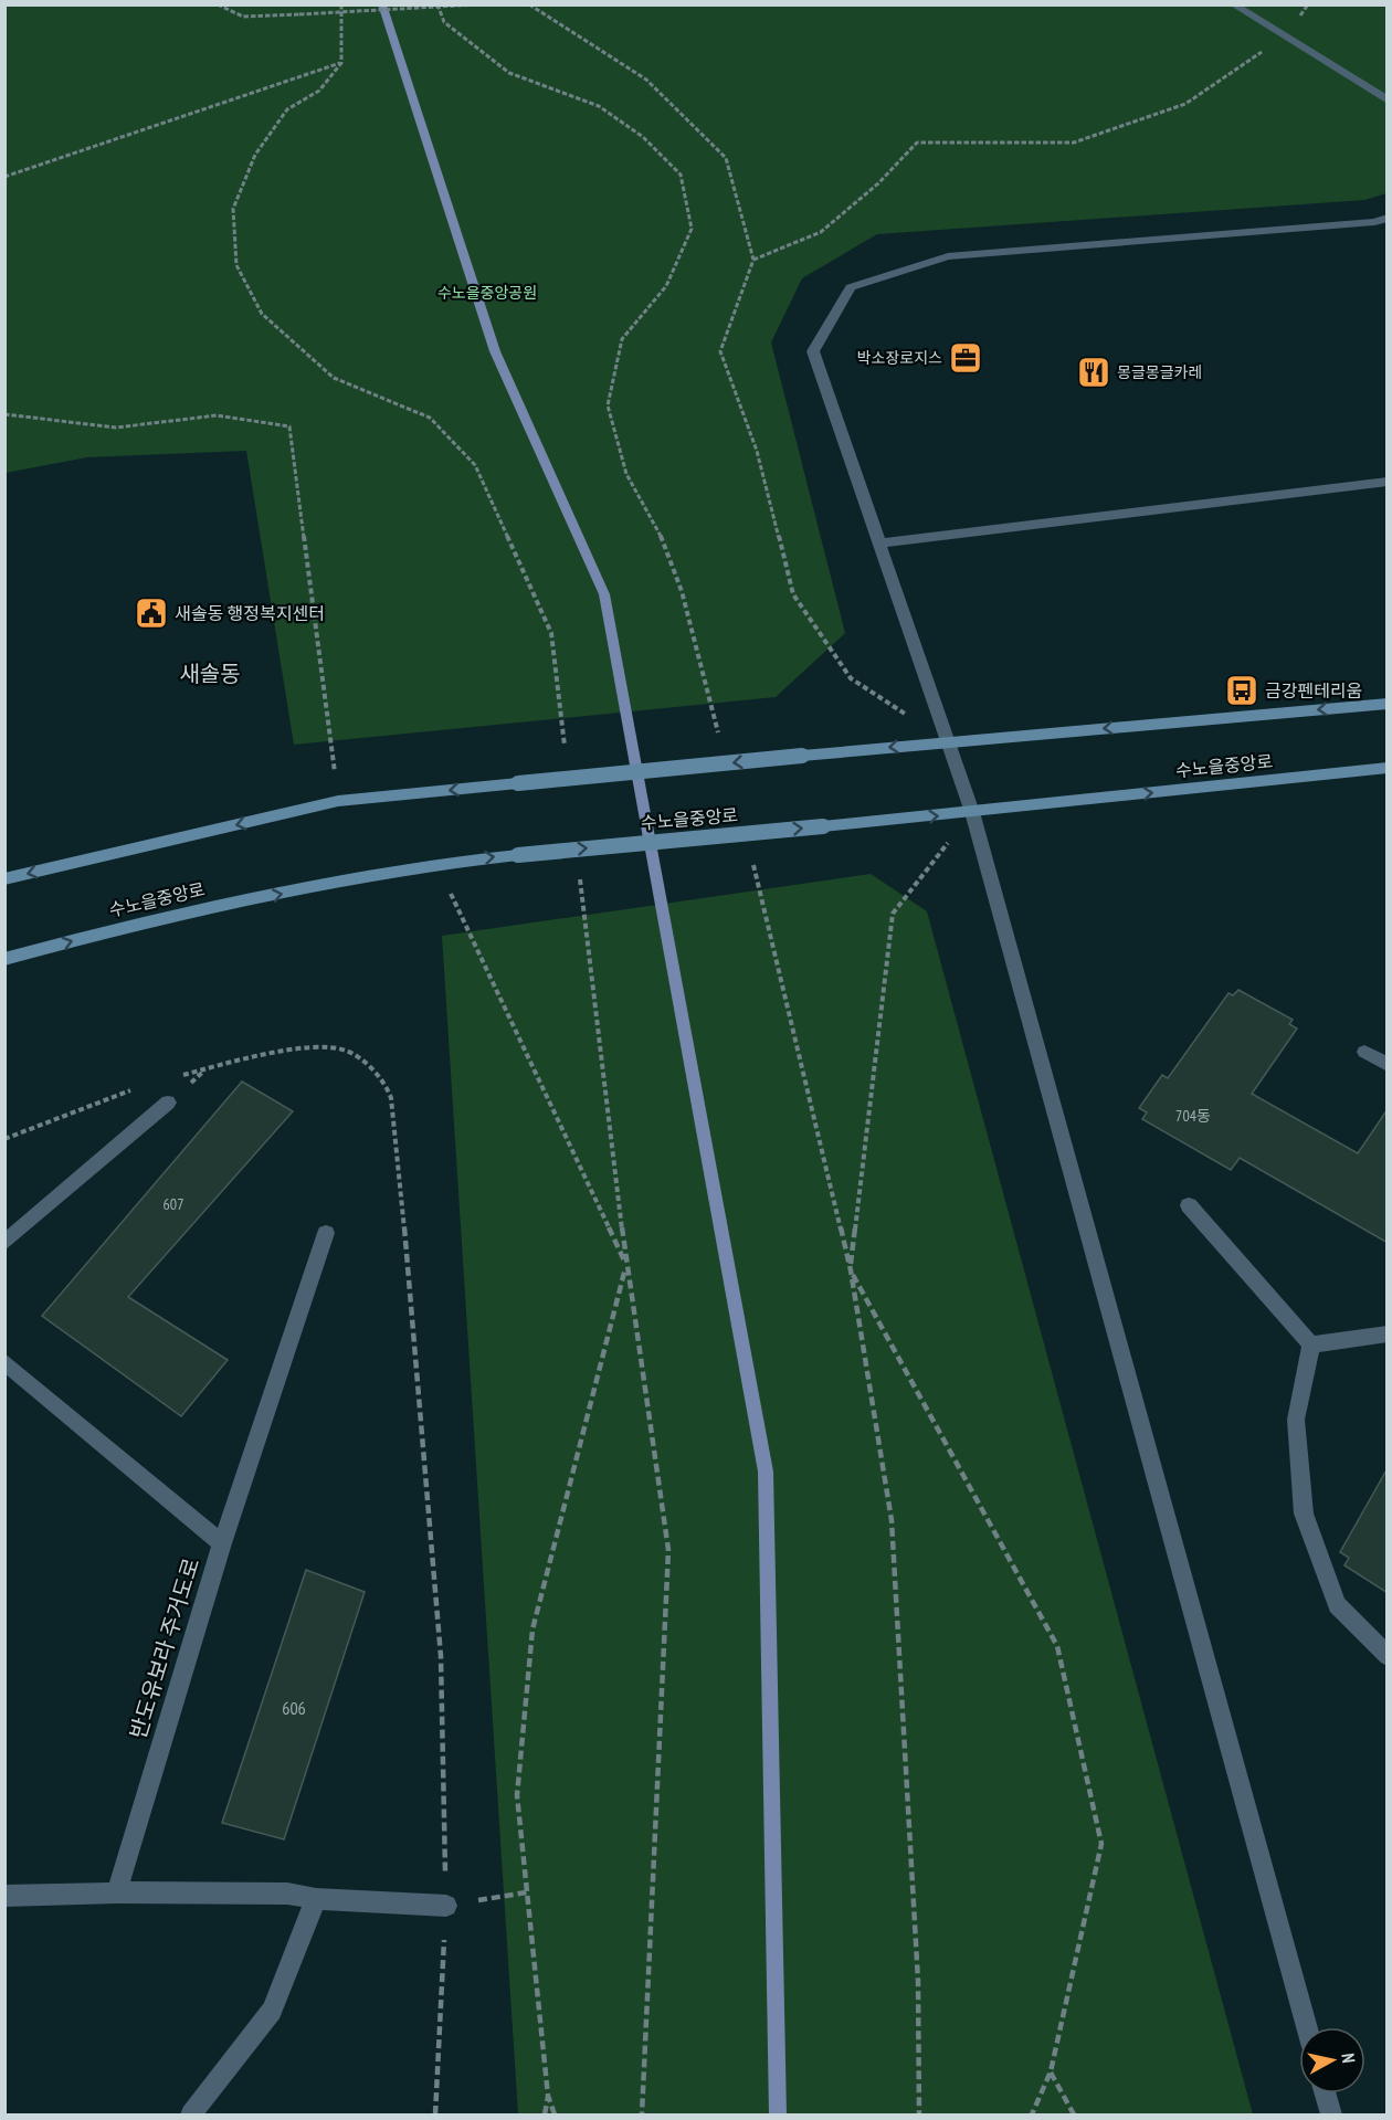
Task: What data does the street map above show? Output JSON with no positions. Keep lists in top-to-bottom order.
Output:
{
  "streets": {
    "main road": ["수노을중앙로"],
    "street": ["반도유보라 주거도로"]
  },
  "districts": ["새솔동"],
  "parks": ["수노을중앙공원"],
  "places": {
    "office": ["박소장로지스"],
    "restaurant": ["몽글몽글카레"],
    "public building": ["새솔동 행정복지센터"],
    "bus stop": ["금강펜테리움"]
  },
  "house_numbers": ["704동", "607", "606"],
  "north": "right"
}
